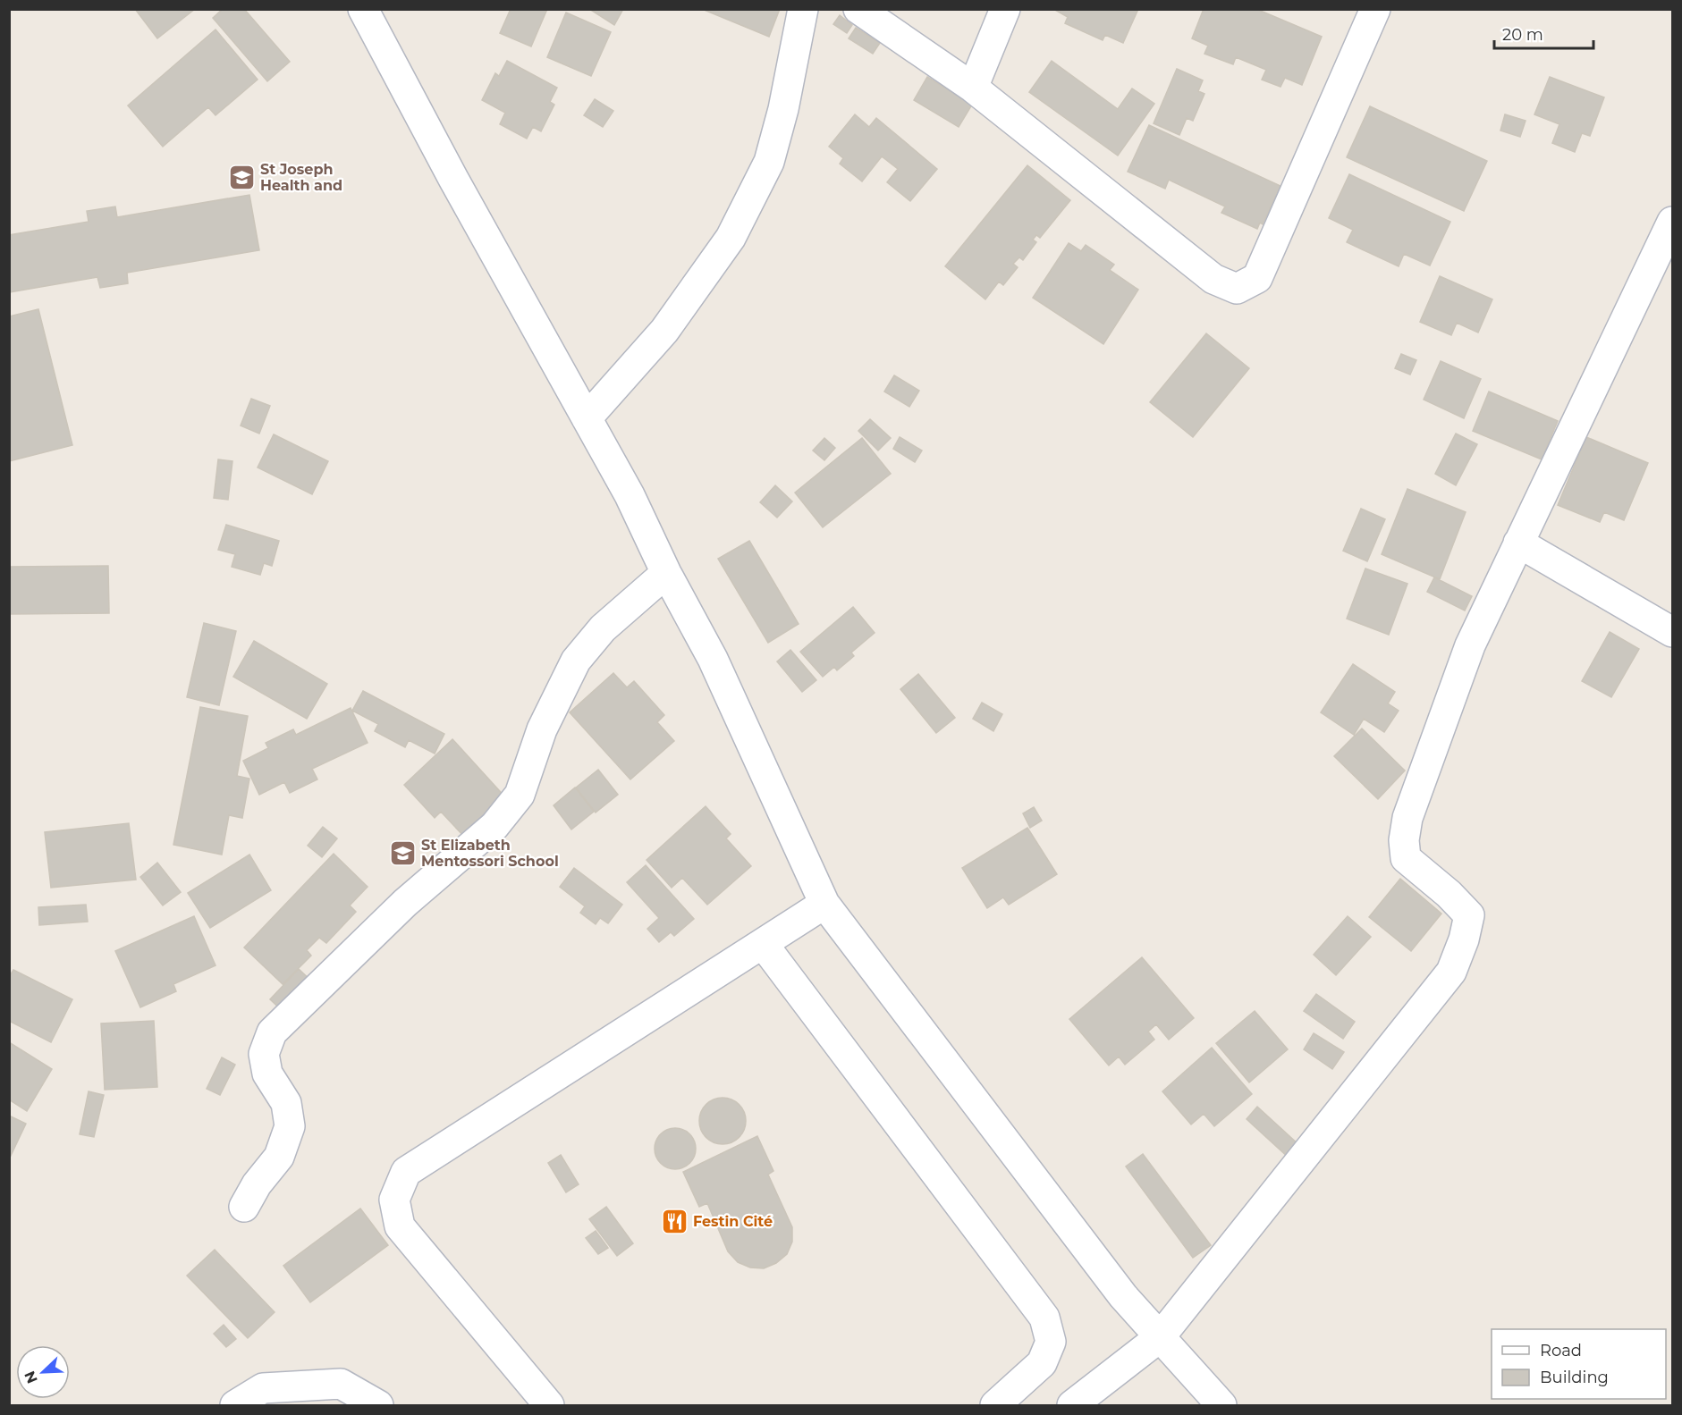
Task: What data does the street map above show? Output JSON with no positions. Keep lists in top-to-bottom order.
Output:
{
  "places": {
    "school or university": ["St Joseph Health and", "St Elizabeth Mentossori School"],
    "restaurant": ["Festin Cité"]
  },
  "legend": ["Road", "Building"],
  "scale_bar": "20 m",
  "north": "bottom left"
}
